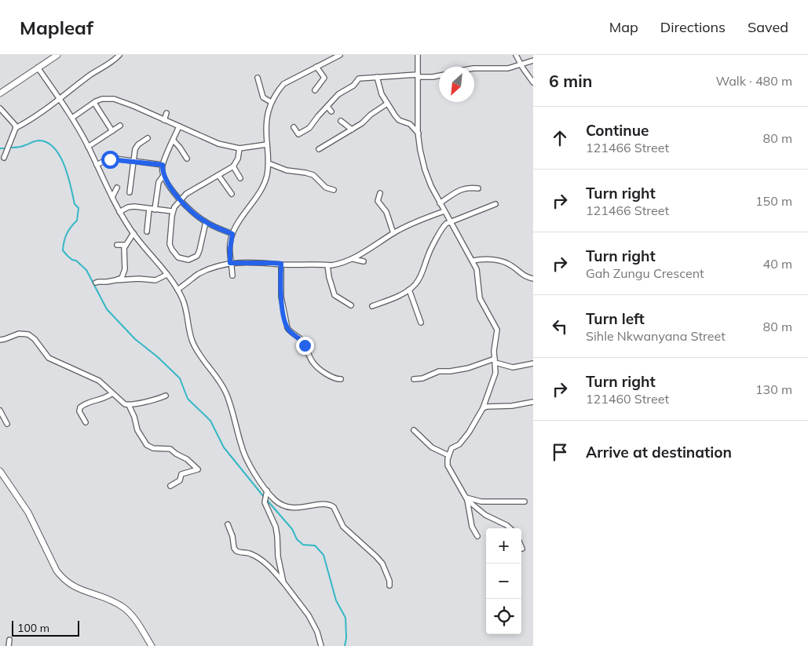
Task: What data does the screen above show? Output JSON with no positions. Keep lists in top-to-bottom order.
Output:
{
  "scale_bar": "100 m",
  "north": "bottom left",
  "page": {
    "header": "Mapleaf",
    "nav": ["Map", "Directions", "Saved"],
    "heading": ["6 min", "Walk · 480 m"],
    "list": [
      ["Continue", "121466 Street", "80 m"],
      ["Turn right", "121466 Street", "150 m"],
      ["Turn right", "Gah Zungu Crescent", "40 m"],
      ["Turn left", "Sihle Nkwanyana Street", "80 m"],
      ["Turn right", "121460 Street", "130 m"],
      "Arrive at destination"
    ],
    "map_buttons": ["+", "−"],
    "scale": "100 m"
  }
}
